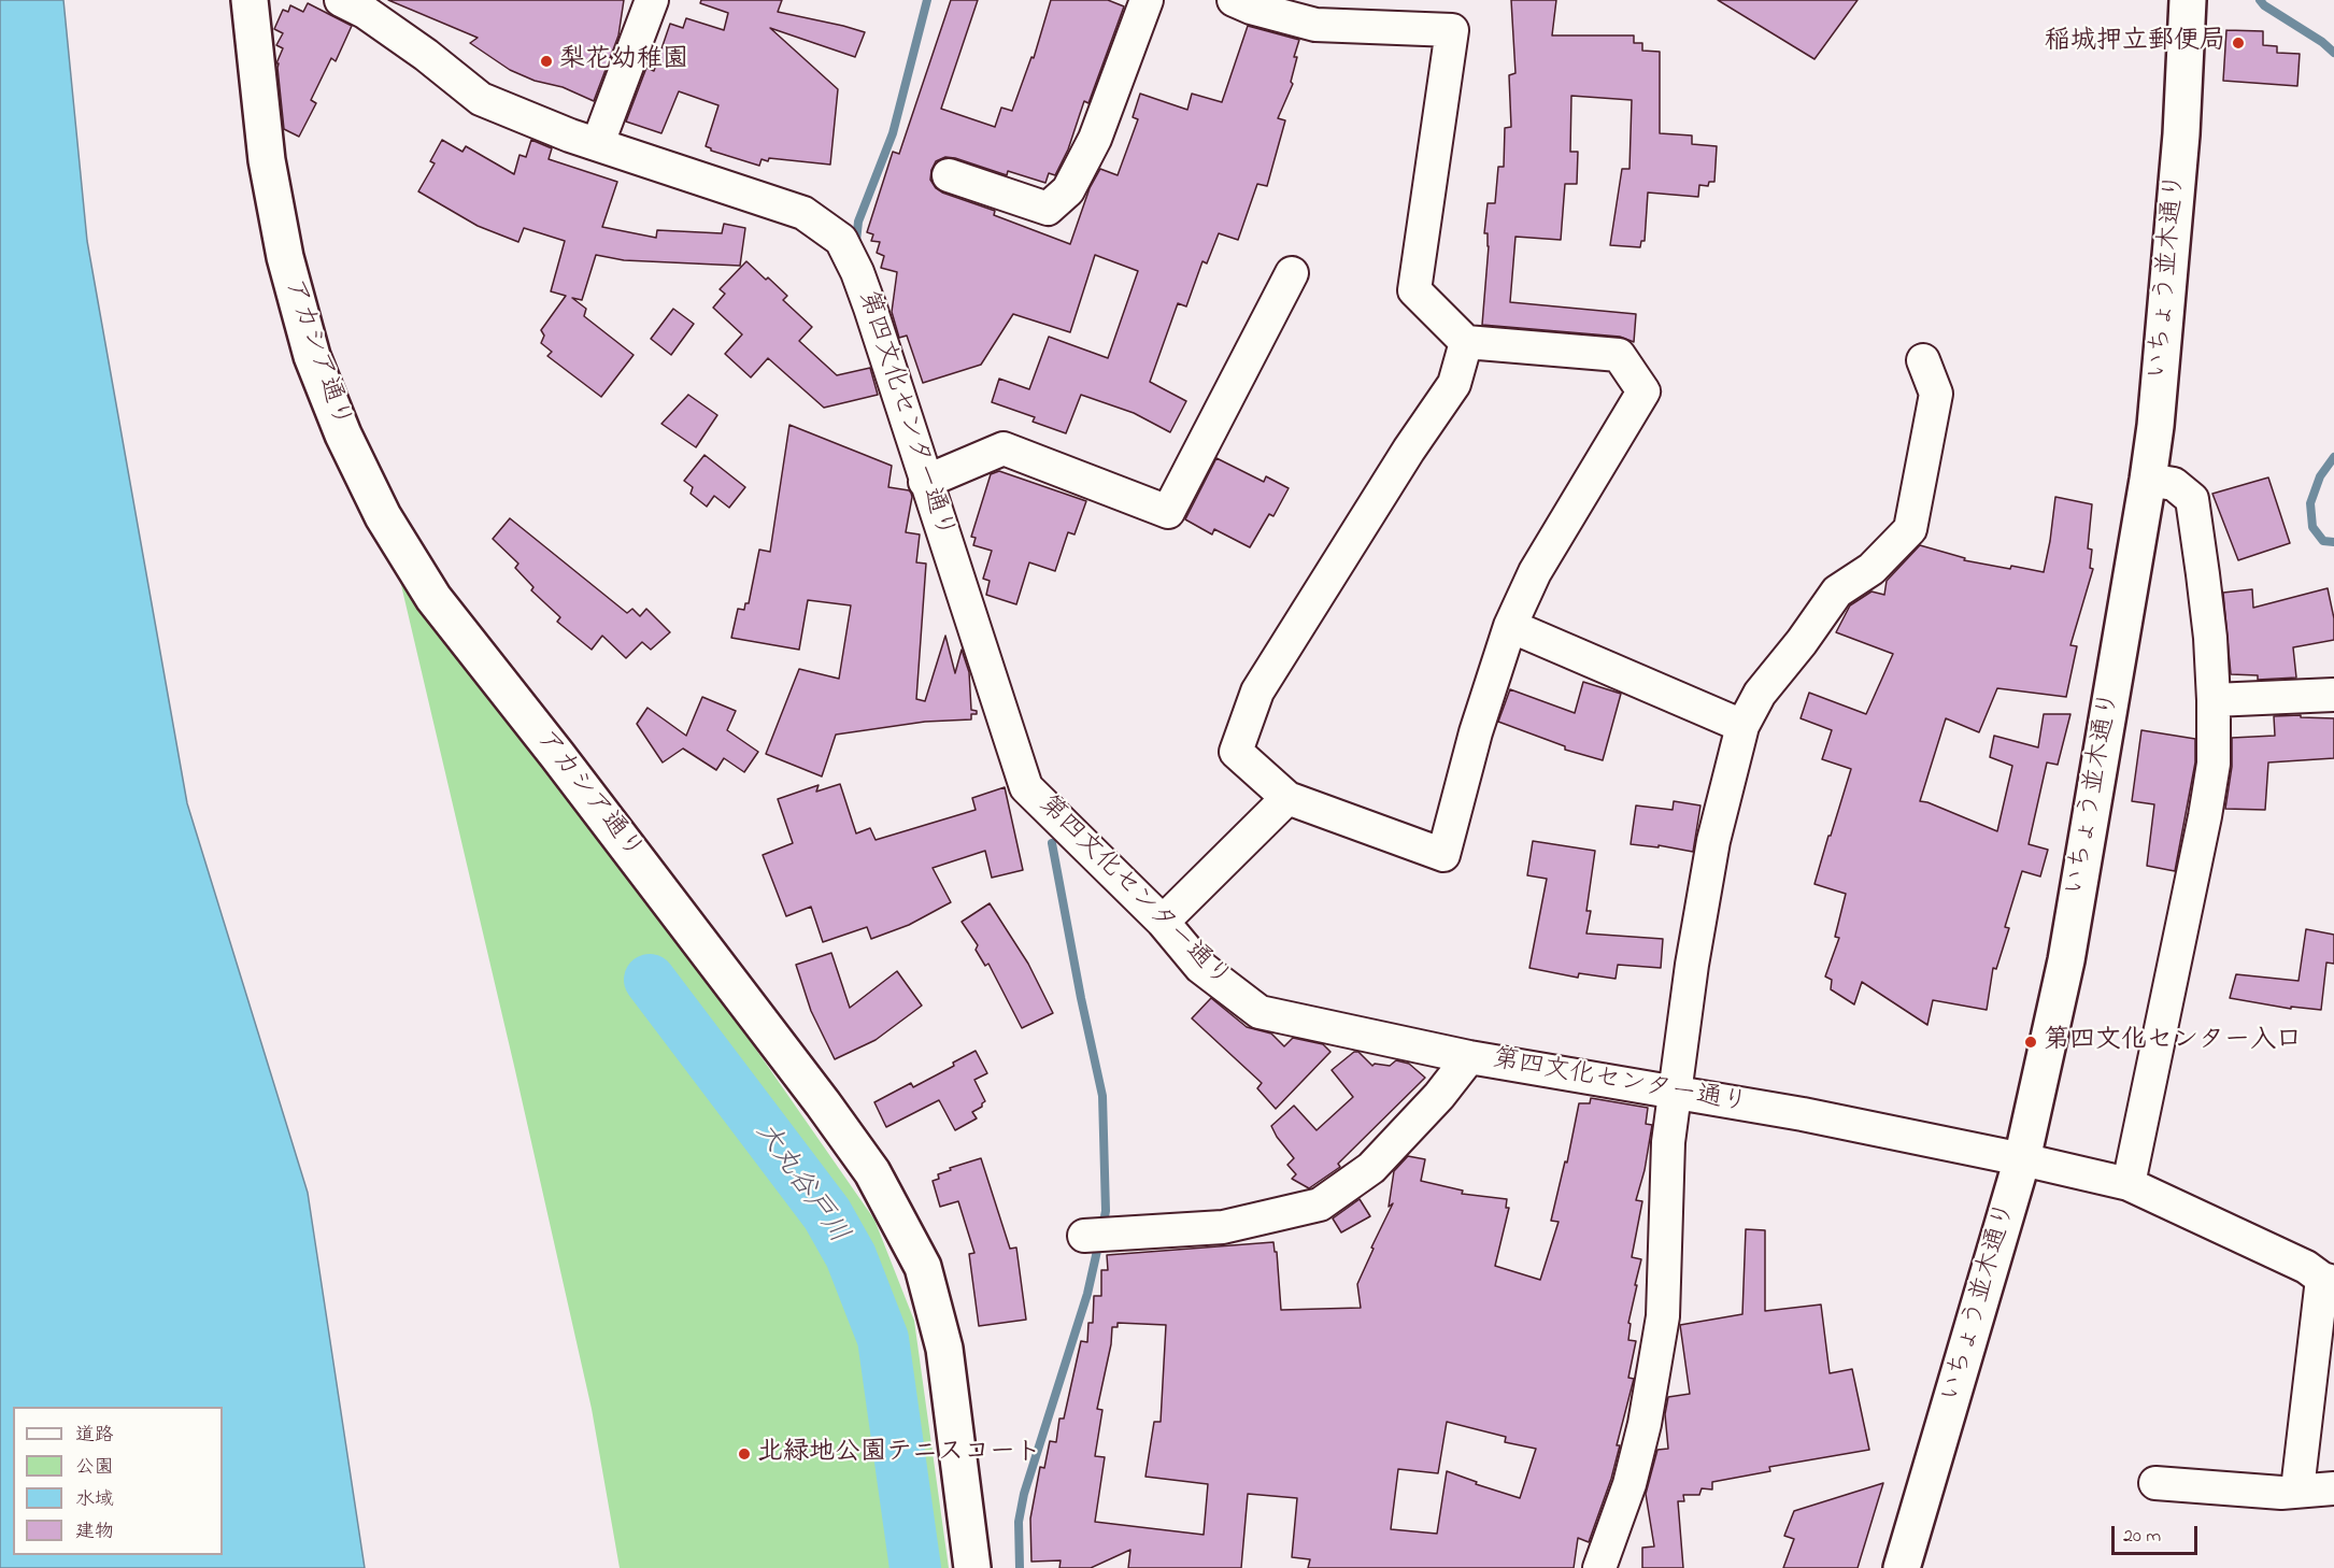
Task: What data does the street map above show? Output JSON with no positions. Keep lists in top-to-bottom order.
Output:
{
  "streets": {
    "street": ["いちょう並木通り", "アカシア通り", "第四文化センター通り"]
  },
  "crossings": [
    ["いちょう並木通り", "第四文化センター通り"]
  ],
  "water": ["大丸谷戸川"],
  "places": [
    "稲城押立郵便局",
    "梨花幼稚園",
    "第四文化センター入口",
    "北緑地公園テニスコート"
  ],
  "legend": [
    "道路",
    "公園",
    "水域",
    "建物"
  ],
  "scale_bar": "20 m"
}
